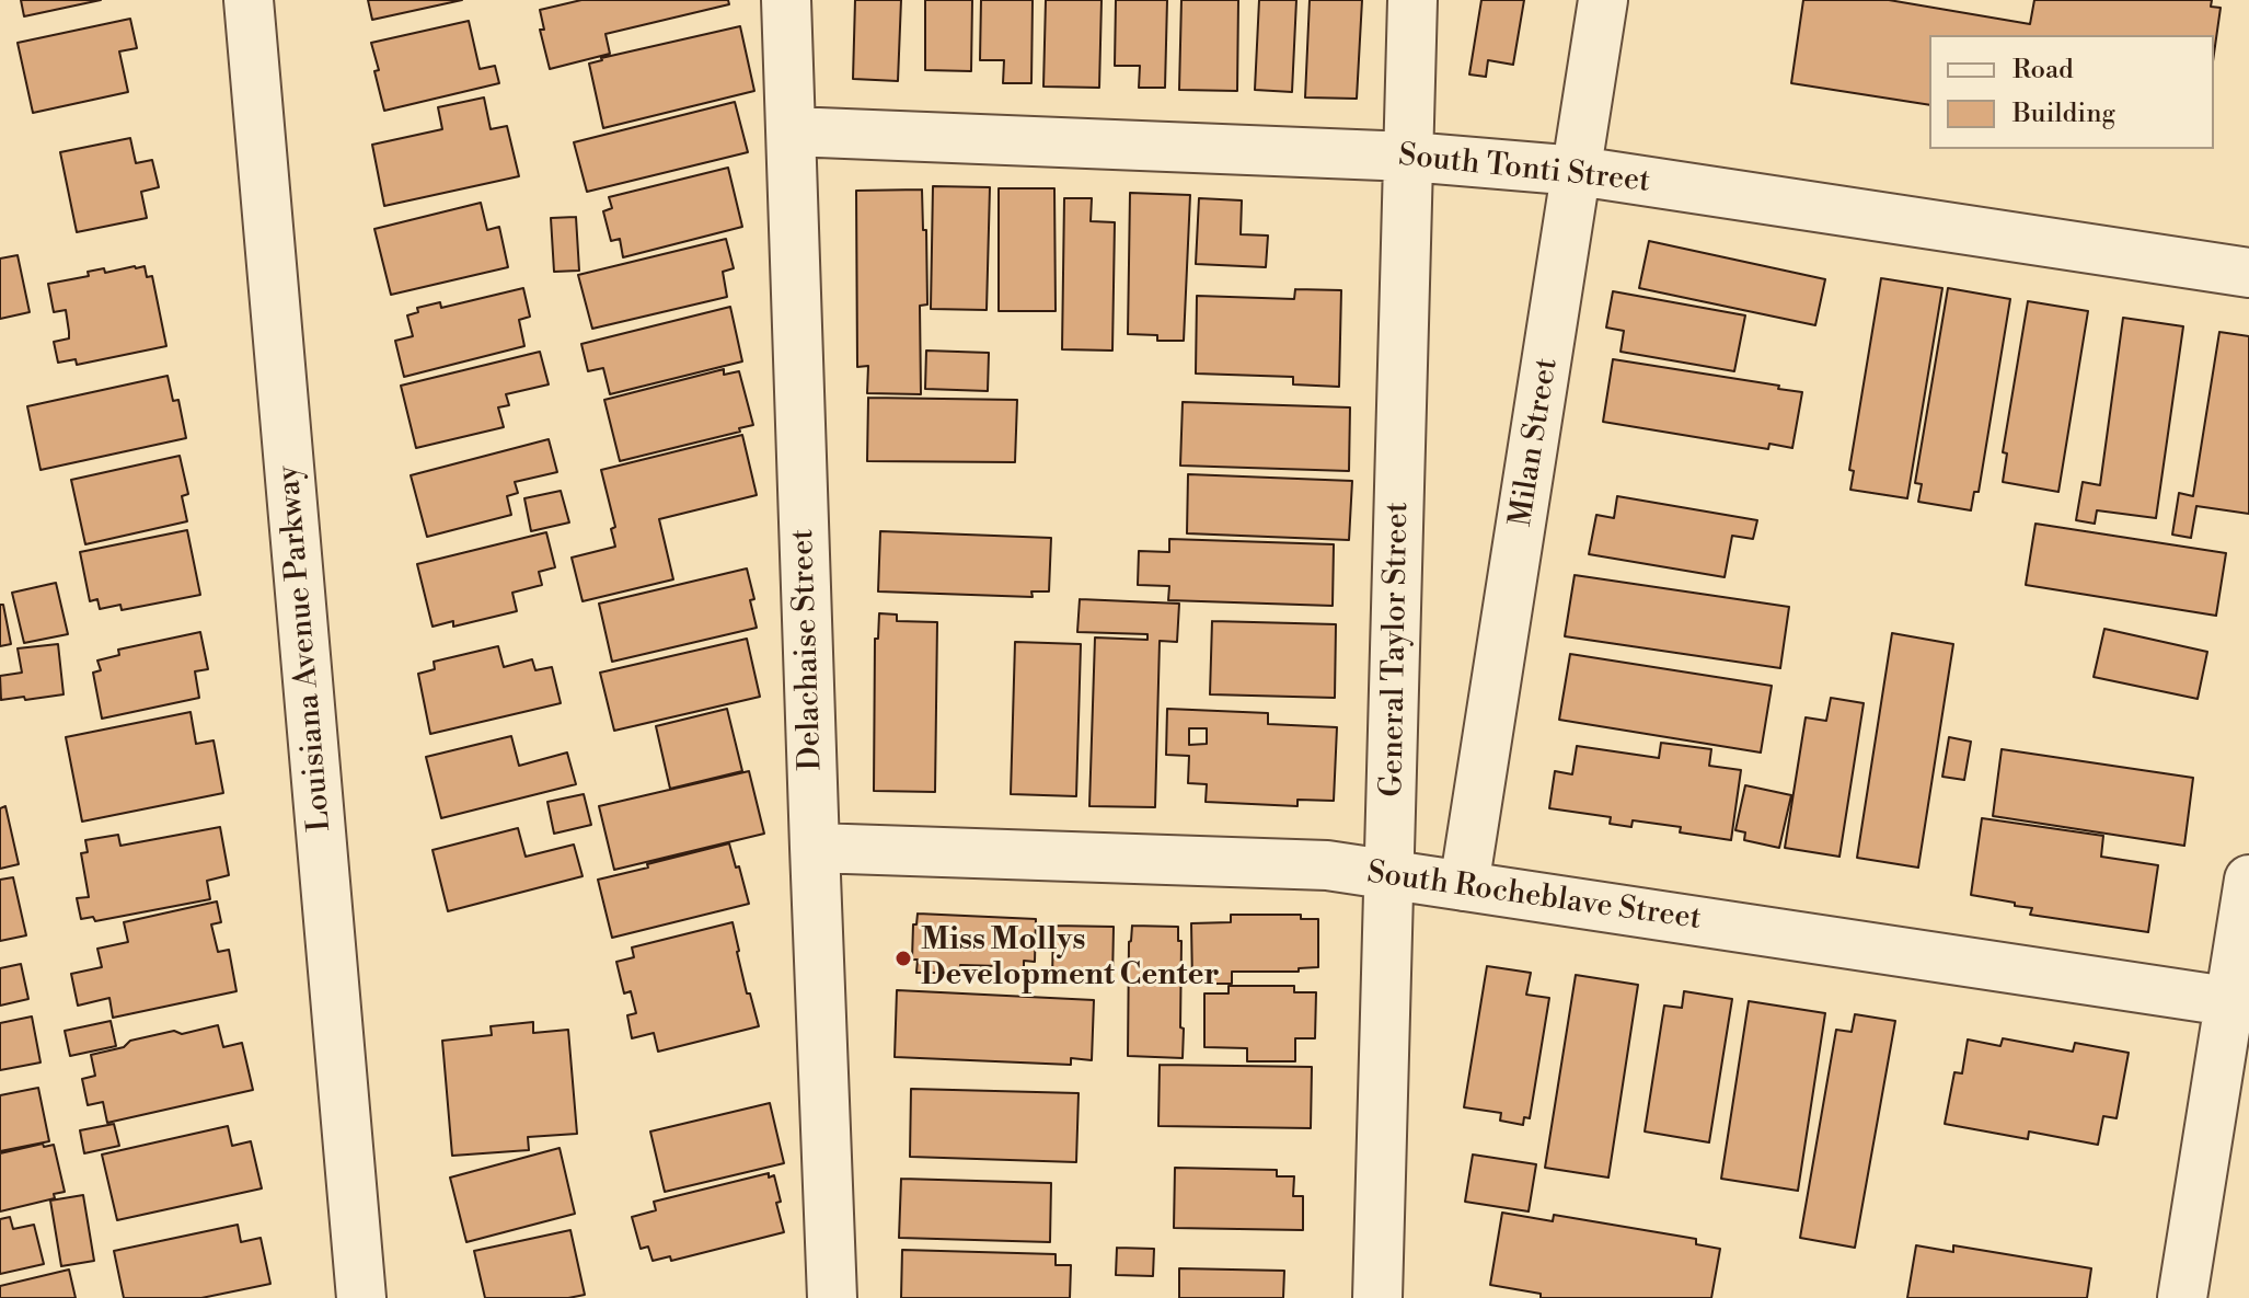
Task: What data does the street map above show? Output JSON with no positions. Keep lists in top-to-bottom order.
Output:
{
  "streets": {
    "street": [
      "South Tonti Street",
      "Milan Street",
      "Louisiana Avenue Parkway",
      "Delachaise Street",
      "General Taylor Street",
      "South Rocheblave Street"
    ]
  },
  "crossings": [
    ["South Tonti Street", "Milan Street"],
    ["South Tonti Street", "Delachaise Street"],
    ["South Tonti Street", "General Taylor Street"],
    ["Milan Street", "South Rocheblave Street"],
    ["Delachaise Street", "South Rocheblave Street"],
    ["General Taylor Street", "South Rocheblave Street"]
  ],
  "places": ["Miss Mollys Development Center"],
  "legend": ["Road", "Building"]
}
